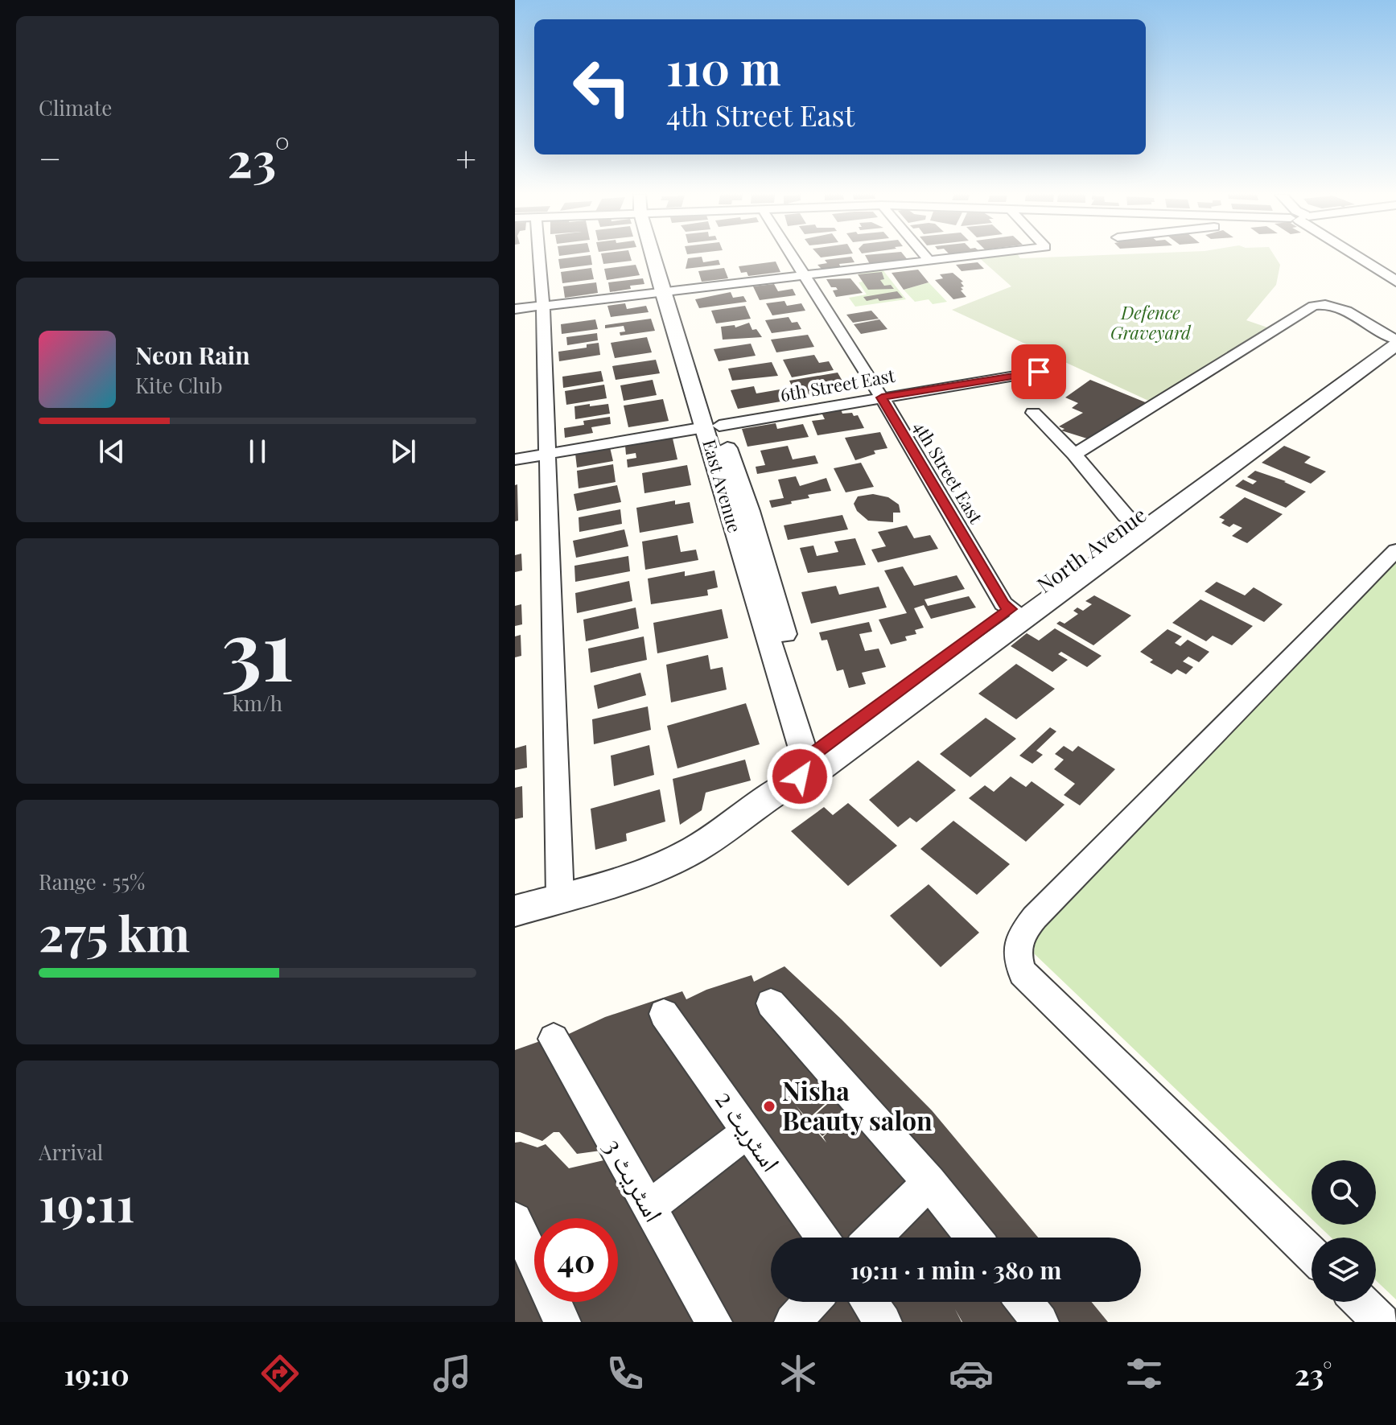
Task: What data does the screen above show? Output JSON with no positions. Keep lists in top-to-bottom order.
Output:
{
  "streets": {
    "street": [
      "6th Street East",
      "4th Street East",
      "East Avenue",
      "North Avenue",
      "اسٹریٹ 2",
      "اسٹریٹ 3"
    ]
  },
  "crossings": [
    ["6th Street East", "4th Street East"],
    ["6th Street East", "East Avenue"],
    ["4th Street East", "North Avenue"],
    ["East Avenue", "North Avenue"]
  ],
  "parks": ["Defence Graveyard"],
  "places": ["Nisha Beauty salon"],
  "page": {
    "tile": [
      "Climate",
      ["31", "km/h"],
      ["Range · 55%", "275 km"],
      ["Arrival", "19:11"]
    ],
    "turn": ["110 m", "4th Street East"],
    "heat": ["−", "23°", "+"],
    "song": ["Neon Rain", "Kite Club"],
    "limit": "40",
    "trip": "19:11 · 1 min · 380 m",
    "tabs": ["19:10", "23°"]
  }
}
